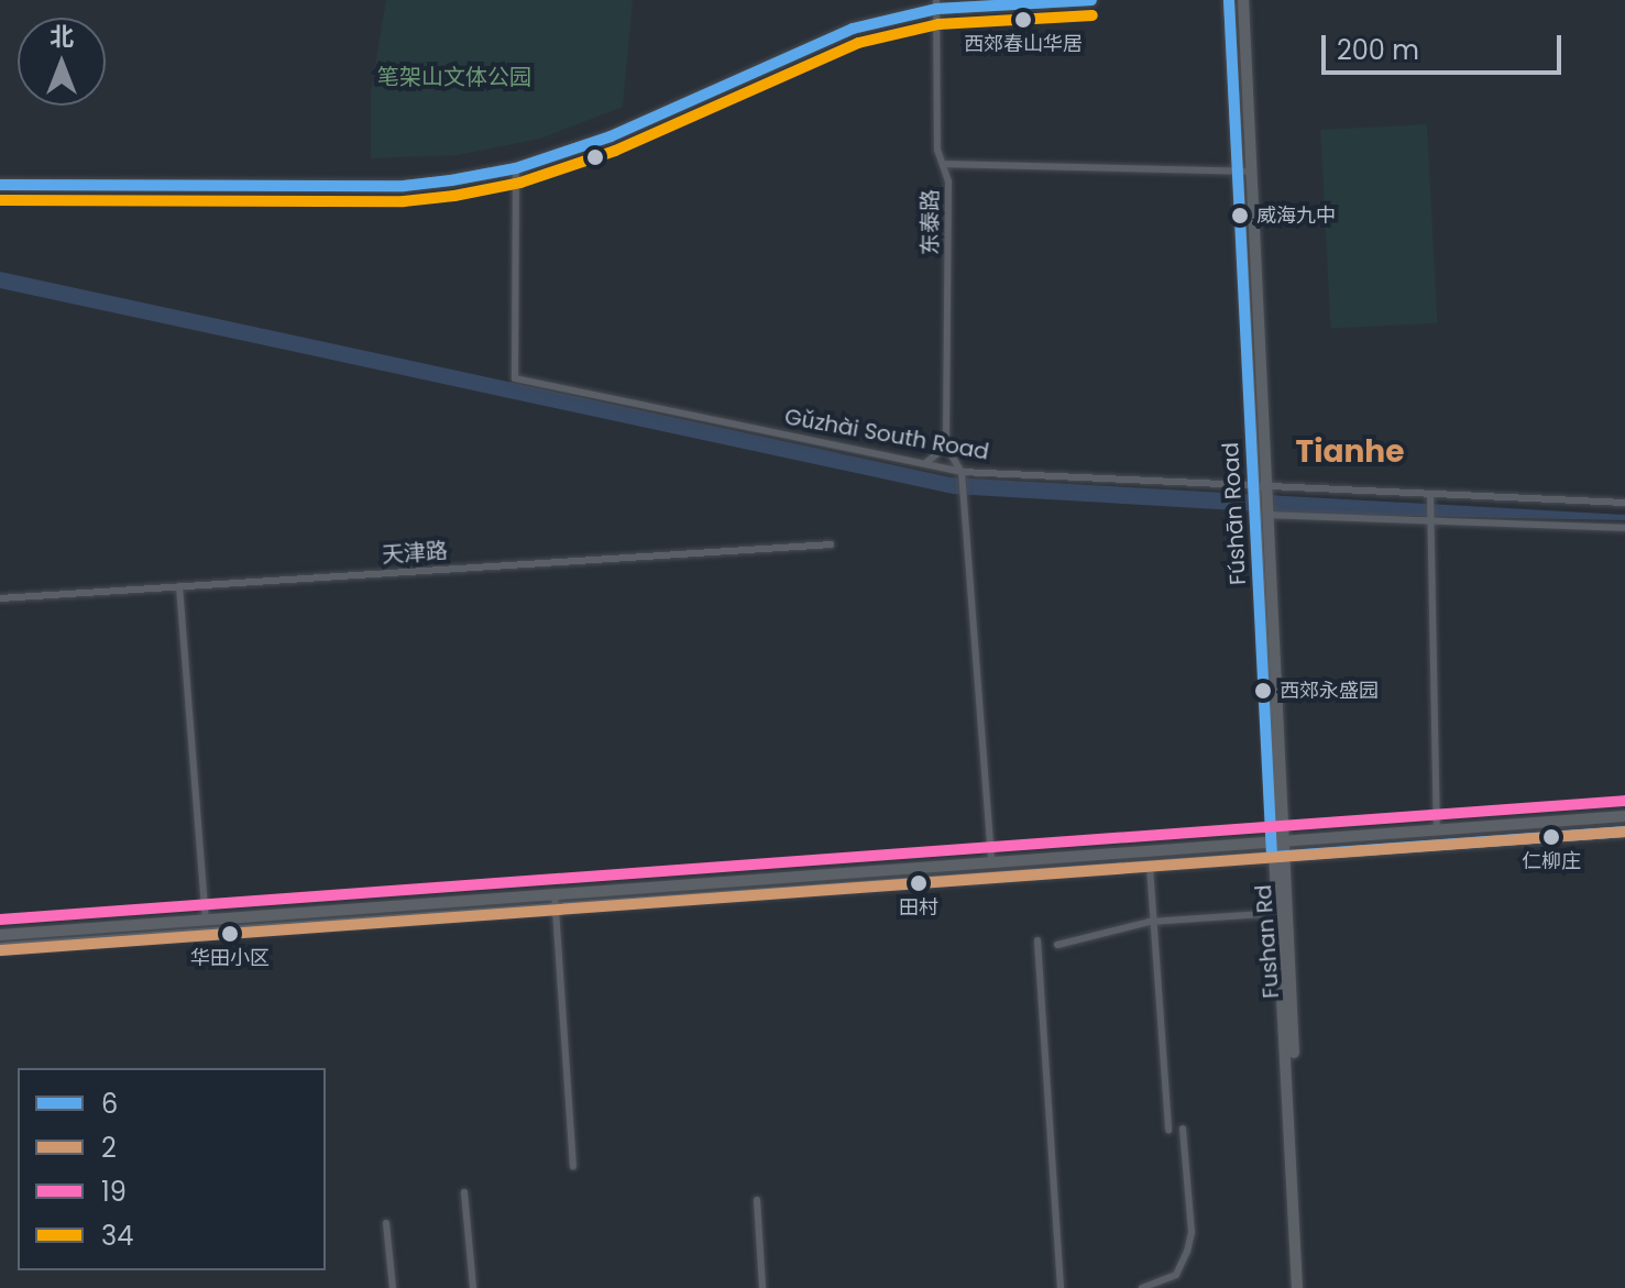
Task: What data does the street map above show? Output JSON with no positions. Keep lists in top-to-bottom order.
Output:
{
  "streets": {
    "main road": ["Fúshān Road", "Fushan Rd"],
    "street": ["东泰路", "Gǔzhài South Road", "天津路"]
  },
  "crossings": [
    ["Gǔzhài South Road", "Fúshān Road"],
    ["Gǔzhài South Road", "Fushan Rd"],
    ["Fúshān Road", "Fushan Rd"]
  ],
  "districts": ["Tianhe"],
  "parks": ["笔架山文体公园"],
  "places": [
    "西郊春山华居",
    "威海九中",
    "西郊永盛园",
    "仁柳庄",
    "田村",
    "华田小区"
  ],
  "lines": [
    "transit line 6",
    "transit line 34",
    "transit line 19",
    "transit line 2"
  ],
  "legend": [
    "6",
    "2",
    "19",
    "34"
  ],
  "scale_bar": "200 m",
  "north": "top"
}
